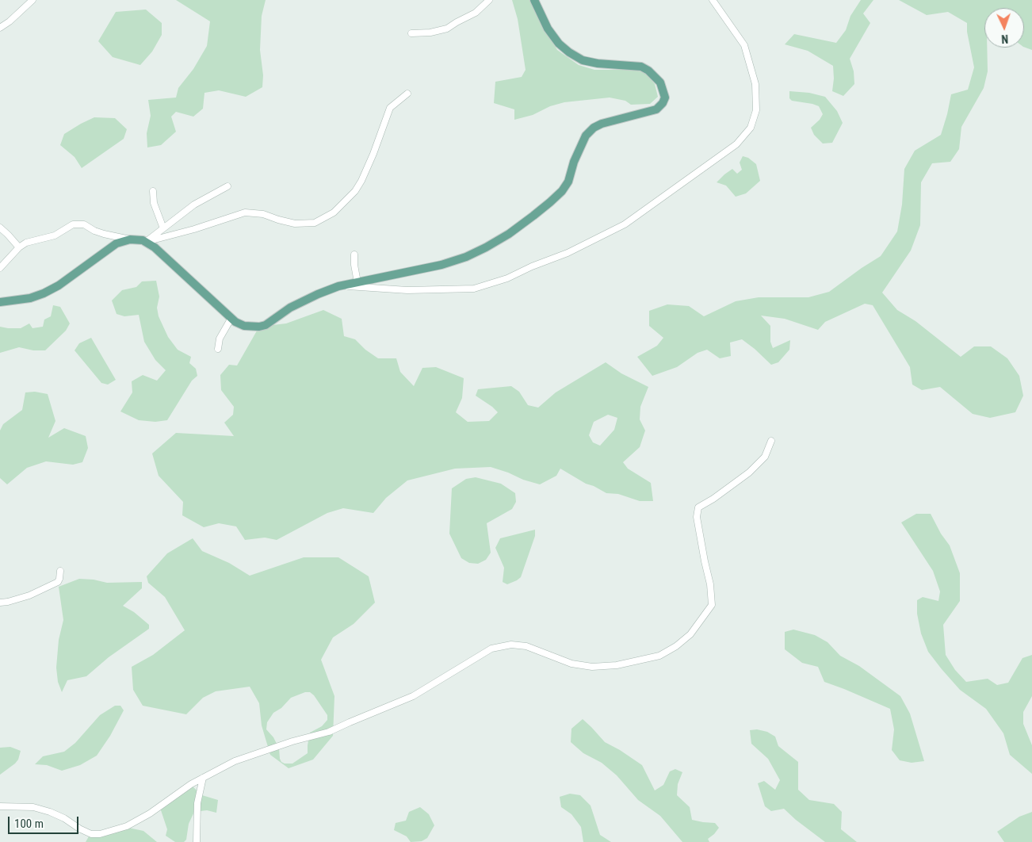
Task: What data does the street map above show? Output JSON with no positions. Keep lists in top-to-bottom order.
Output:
{
  "scale_bar": "100 m",
  "north": "bottom"
}
